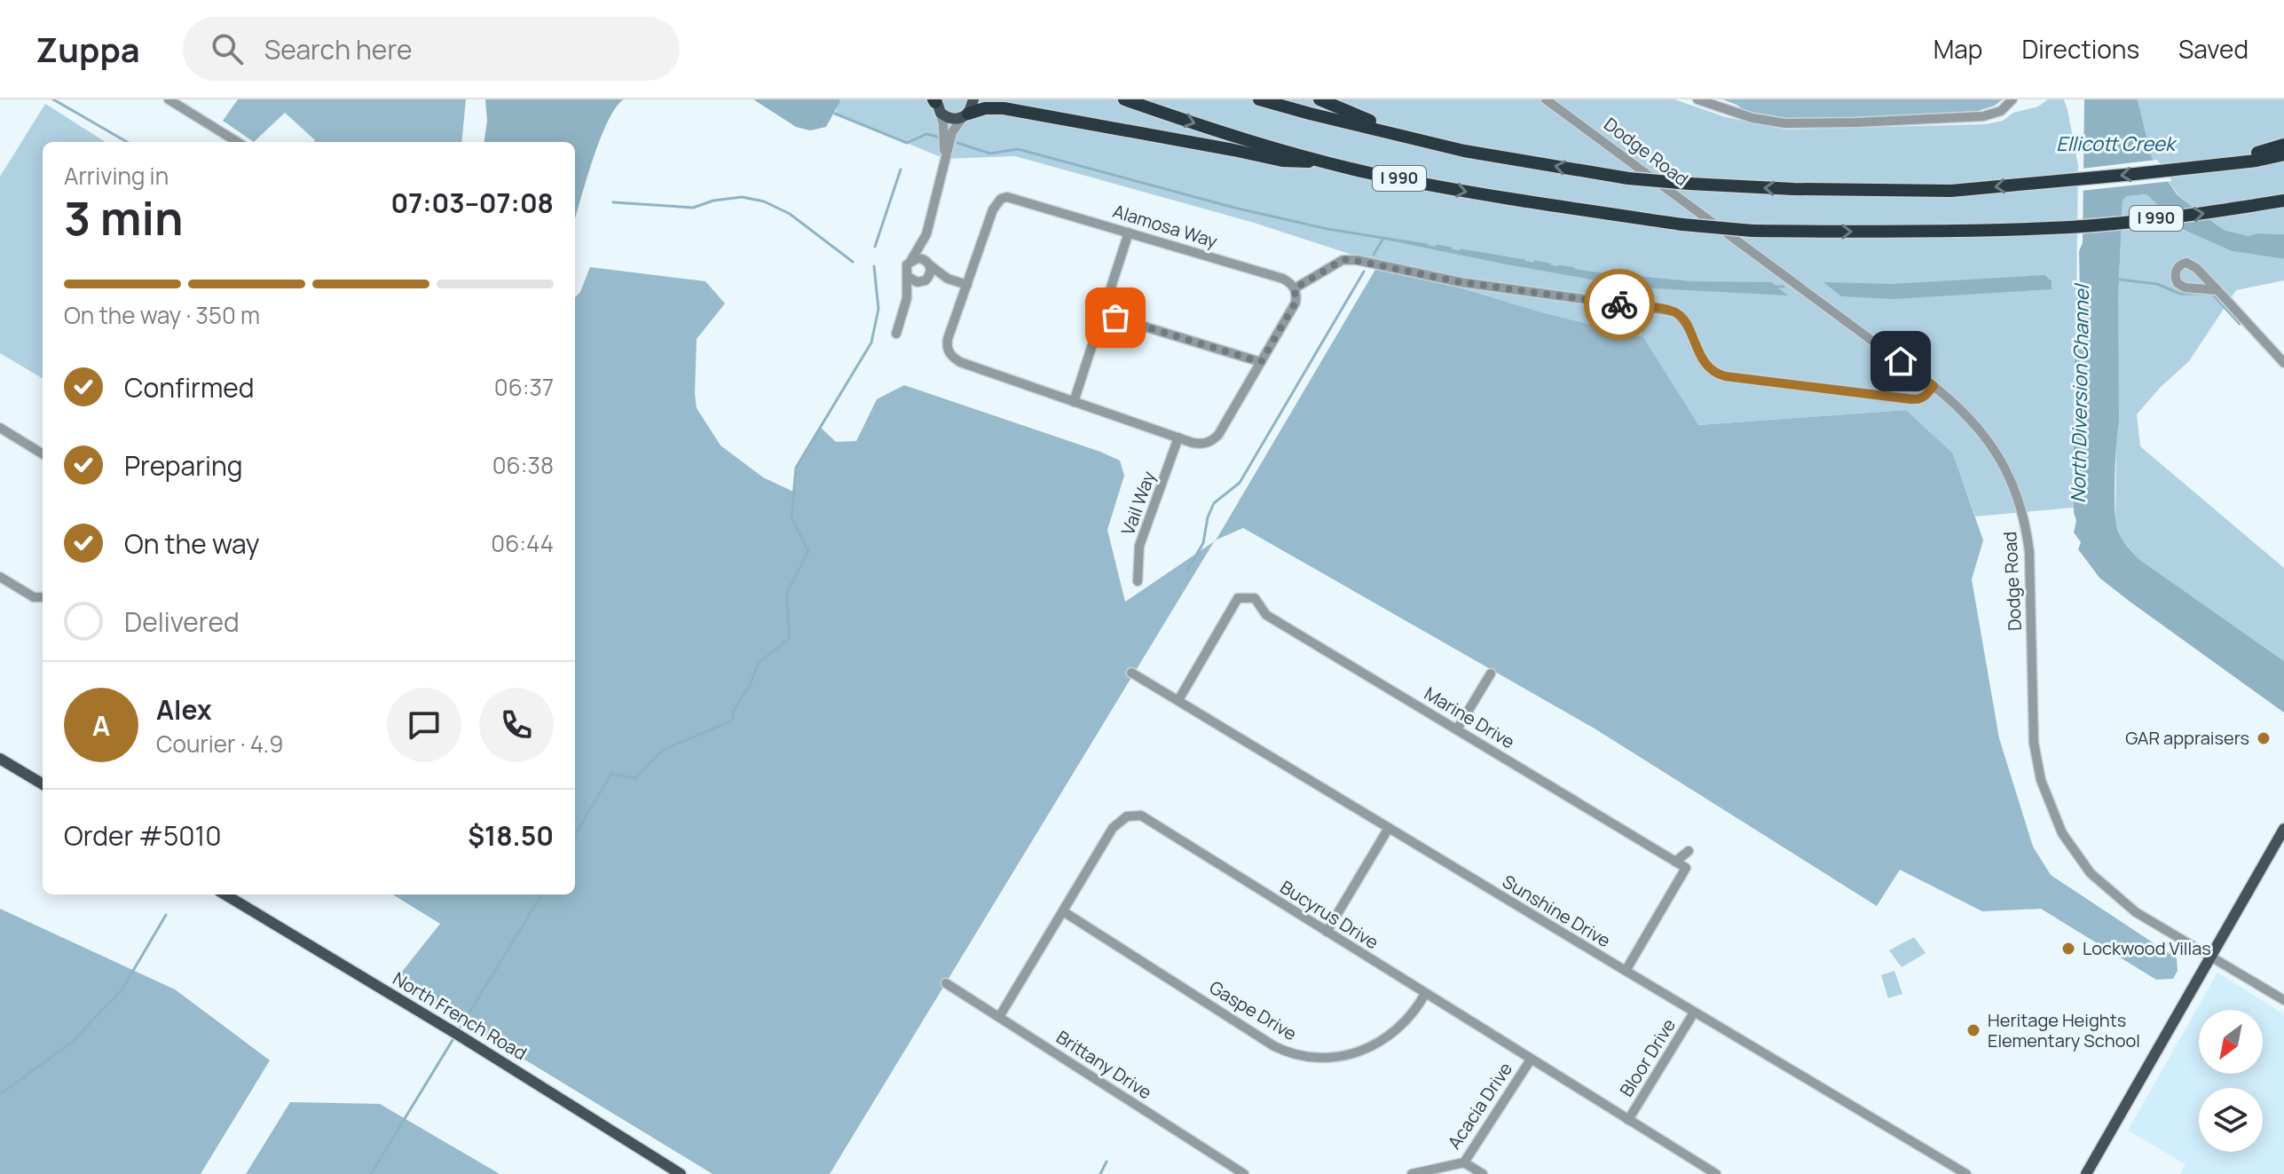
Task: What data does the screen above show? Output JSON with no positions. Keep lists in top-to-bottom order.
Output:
{
  "streets": {
    "highway": ["I 990"],
    "main road": ["North French Road"],
    "street": [
      "Dodge Road",
      "Alamosa Way",
      "Vail Way",
      "Marine Drive",
      "Sunshine Drive",
      "Bucyrus Drive",
      "Gaspe Drive",
      "Bloor Drive",
      "Brittany Drive",
      "Acacia Drive"
    ]
  },
  "crossings": [
    ["Alamosa Way", "Vail Way"],
    ["Marine Drive", "Sunshine Drive"],
    ["Sunshine Drive", "Bloor Drive"],
    ["Bucyrus Drive", "Gaspe Drive"],
    ["Bucyrus Drive", "Bloor Drive"],
    ["Bucyrus Drive", "Brittany Drive"],
    ["Bucyrus Drive", "Acacia Drive"]
  ],
  "water": ["Ellicott Creek", "North Diversion Channel"],
  "places": ["GAR appraisers", "Lockwood Villas", "Heritage Heights Elementary School"],
  "north": "bottom left",
  "page": {
    "header": "Zuppa",
    "search": "Search here",
    "nav": ["Map", "Directions", "Saved"],
    "heading": ["3 min", "Arriving in", "07:03–07:08"],
    "panel": [
      "Alex",
      "Courier · 4.9",
      "Order #5010",
      "$18.50"
    ],
    "bar": "On the way · 350 m",
    "list": [
      ["Confirmed", "06:37"],
      ["Preparing", "06:38"],
      ["On the way", "06:44"],
      "Delivered"
    ],
    "round": "A"
  }
}
